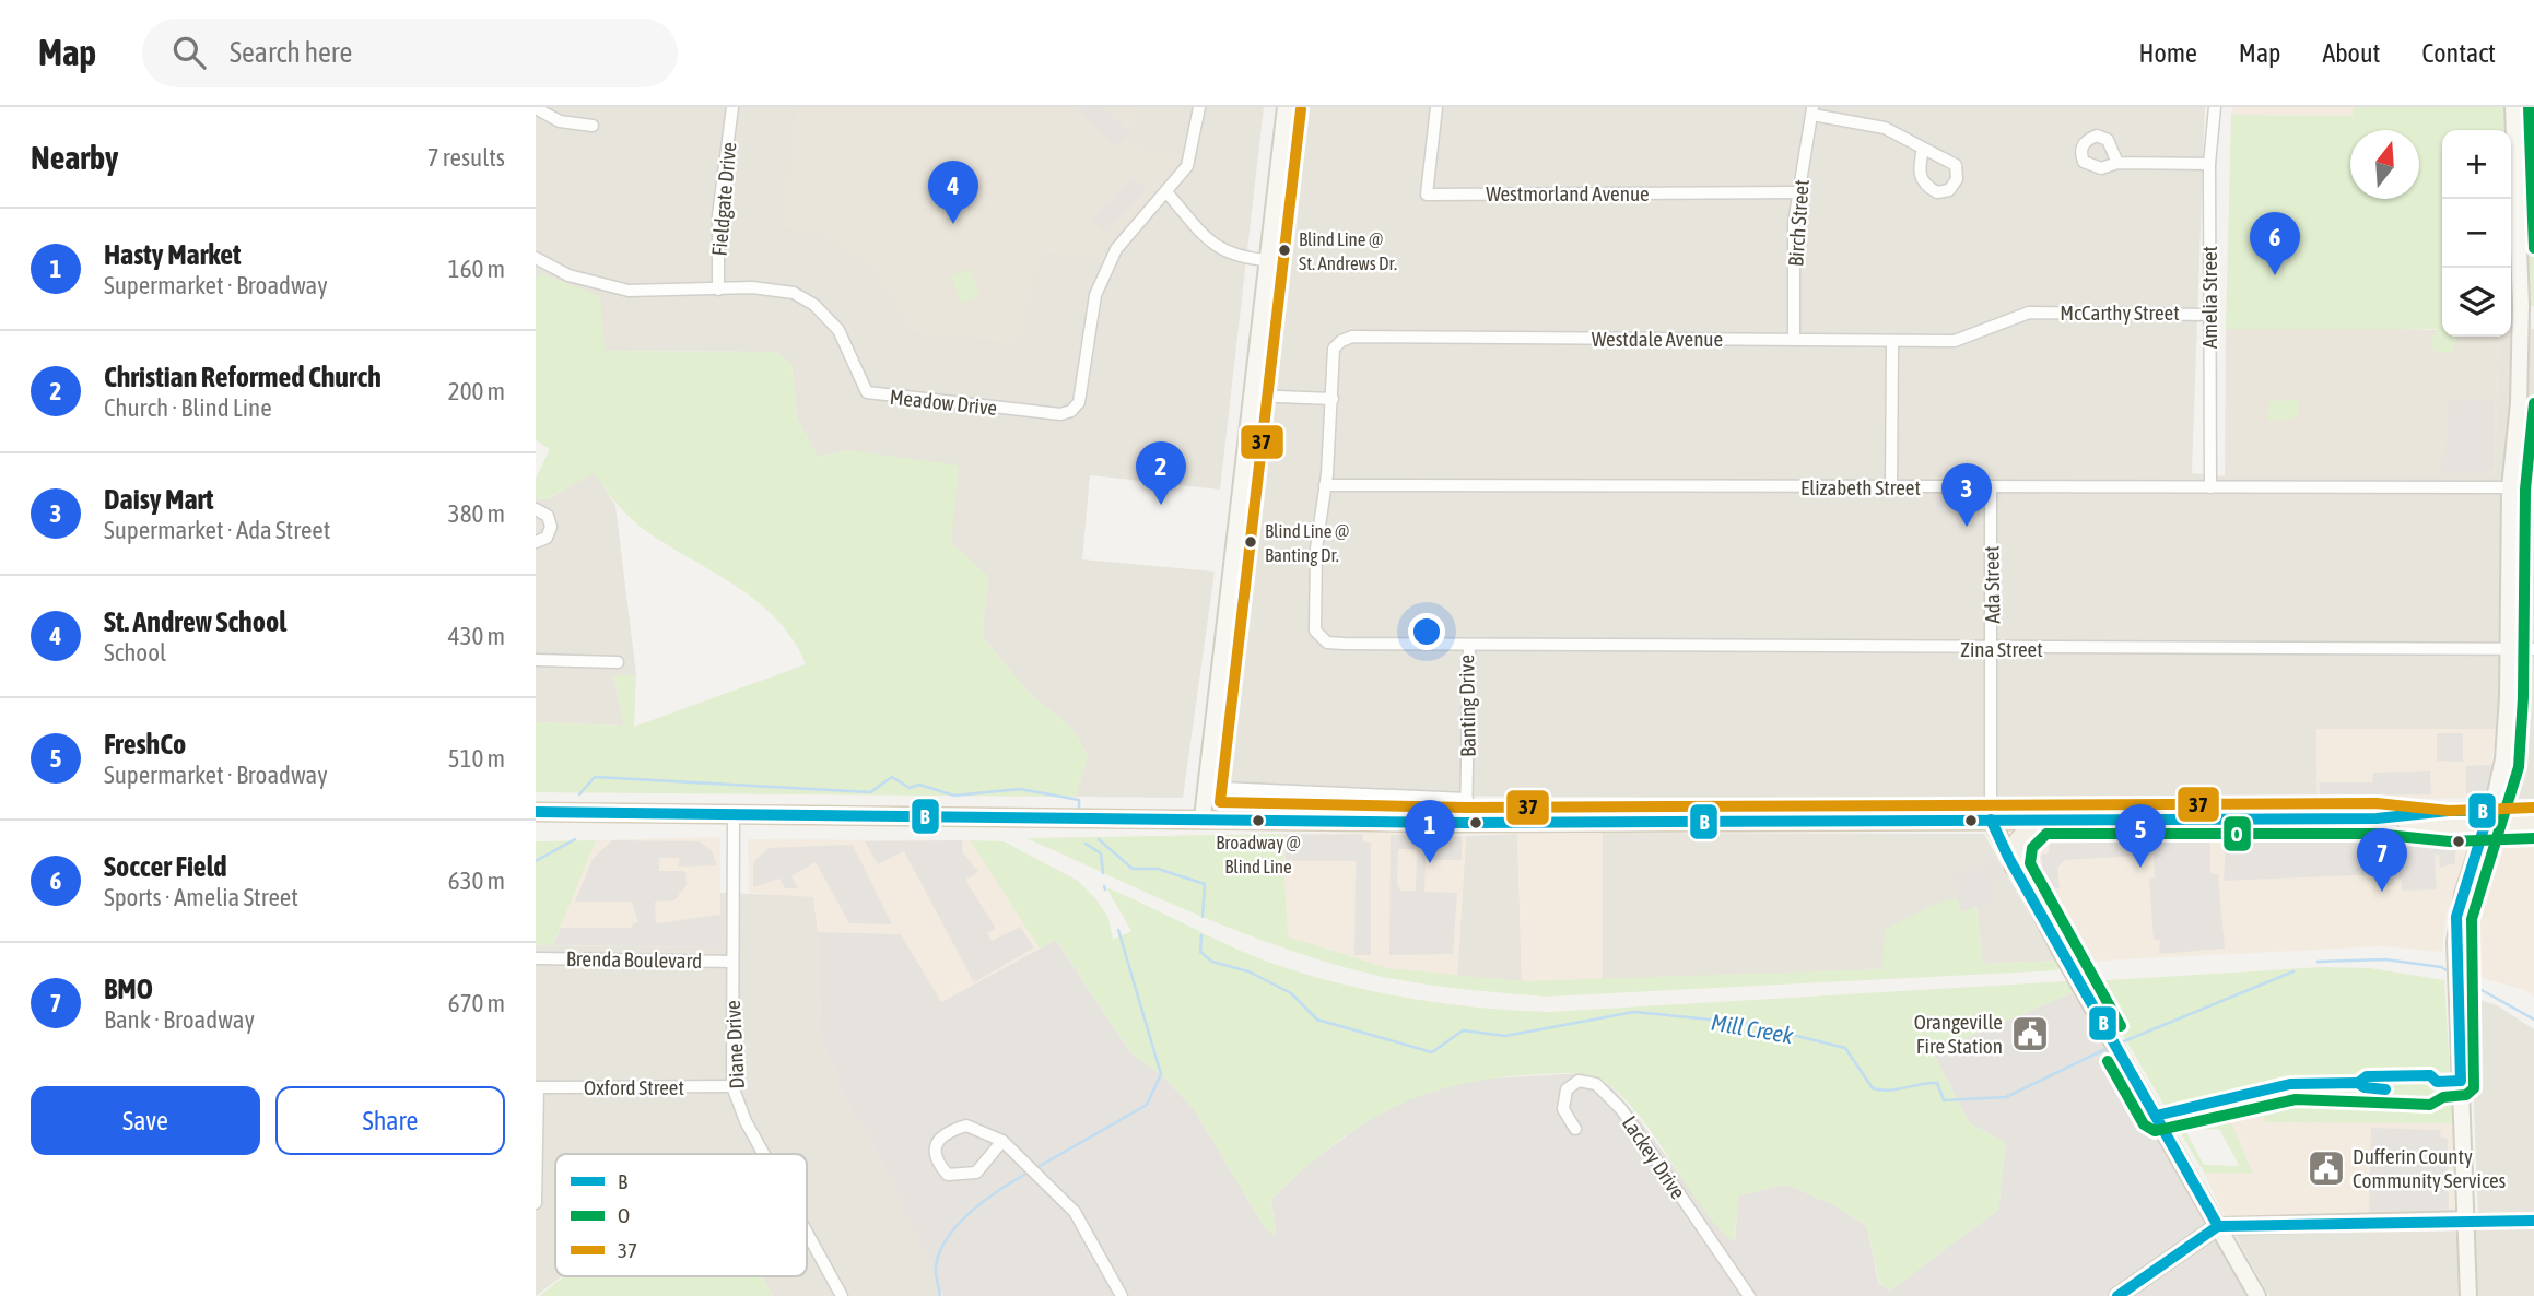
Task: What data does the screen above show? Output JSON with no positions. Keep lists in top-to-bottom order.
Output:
{
  "streets": {
    "street": [
      "Westmorland Avenue",
      "Fieldgate Drive",
      "Birch Street",
      "Amelia Street",
      "McCarthy Street",
      "Westdale Avenue",
      "Meadow Drive",
      "Elizabeth Street",
      "Ada Street",
      "Zina Street",
      "Banting Drive",
      "Brenda Boulevard",
      "Diane Drive",
      "Oxford Street",
      "Lackey Drive"
    ]
  },
  "crossings": [
    ["Westmorland Avenue", "Birch Street"],
    ["Fieldgate Drive", "Meadow Drive"],
    ["Birch Street", "Westdale Avenue"],
    ["Amelia Street", "McCarthy Street"],
    ["Amelia Street", "Elizabeth Street"],
    ["McCarthy Street", "Westdale Avenue"],
    ["Westdale Avenue", "Banting Drive"],
    ["Elizabeth Street", "Ada Street"],
    ["Elizabeth Street", "Banting Drive"],
    ["Ada Street", "Zina Street"],
    ["Zina Street", "Banting Drive"],
    ["Brenda Boulevard", "Diane Drive"],
    ["Diane Drive", "Oxford Street"]
  ],
  "water": ["Mill Creek"],
  "places": {
    "other": ["Blind Line @ St. Andrews Dr.", "Blind Line @ Banting Dr.", "Broadway @ Blind Line"],
    "public building": ["Orangeville Fire Station", "Dufferin County Community Services"]
  },
  "lines": ["transit line O", "transit line 37", "transit line B"],
  "legend": ["B", "O", "37"],
  "north": "top",
  "page": {
    "header": "Map",
    "search": "Search here",
    "nav": [
      "Home",
      "Map",
      "About",
      "Contact"
    ],
    "heading": ["Nearby", "7 results"],
    "map_buttons": ["+", "−"],
    "pins": [
      "4",
      "6",
      "2",
      "3",
      "1",
      "5",
      "7"
    ],
    "list": [
      {
        "mark": "1",
        "name": "Hasty Market",
        "note": "Supermarket · Broadway",
        "value": "160 m"
      },
      {
        "mark": "2",
        "name": "Christian Reformed Church",
        "note": "Church · Blind Line",
        "value": "200 m"
      },
      {
        "mark": "3",
        "name": "Daisy Mart",
        "note": "Supermarket · Ada Street",
        "value": "380 m"
      },
      {
        "mark": "4",
        "name": "St. Andrew School",
        "note": "School",
        "value": "430 m"
      },
      {
        "mark": "5",
        "name": "FreshCo",
        "note": "Supermarket · Broadway",
        "value": "510 m"
      },
      {
        "mark": "6",
        "name": "Soccer Field",
        "note": "Sports · Amelia Street",
        "value": "630 m"
      },
      {
        "mark": "7",
        "name": "BMO",
        "note": "Bank · Broadway",
        "value": "670 m"
      }
    ],
    "buttons": ["Save", "Share"]
  }
}
